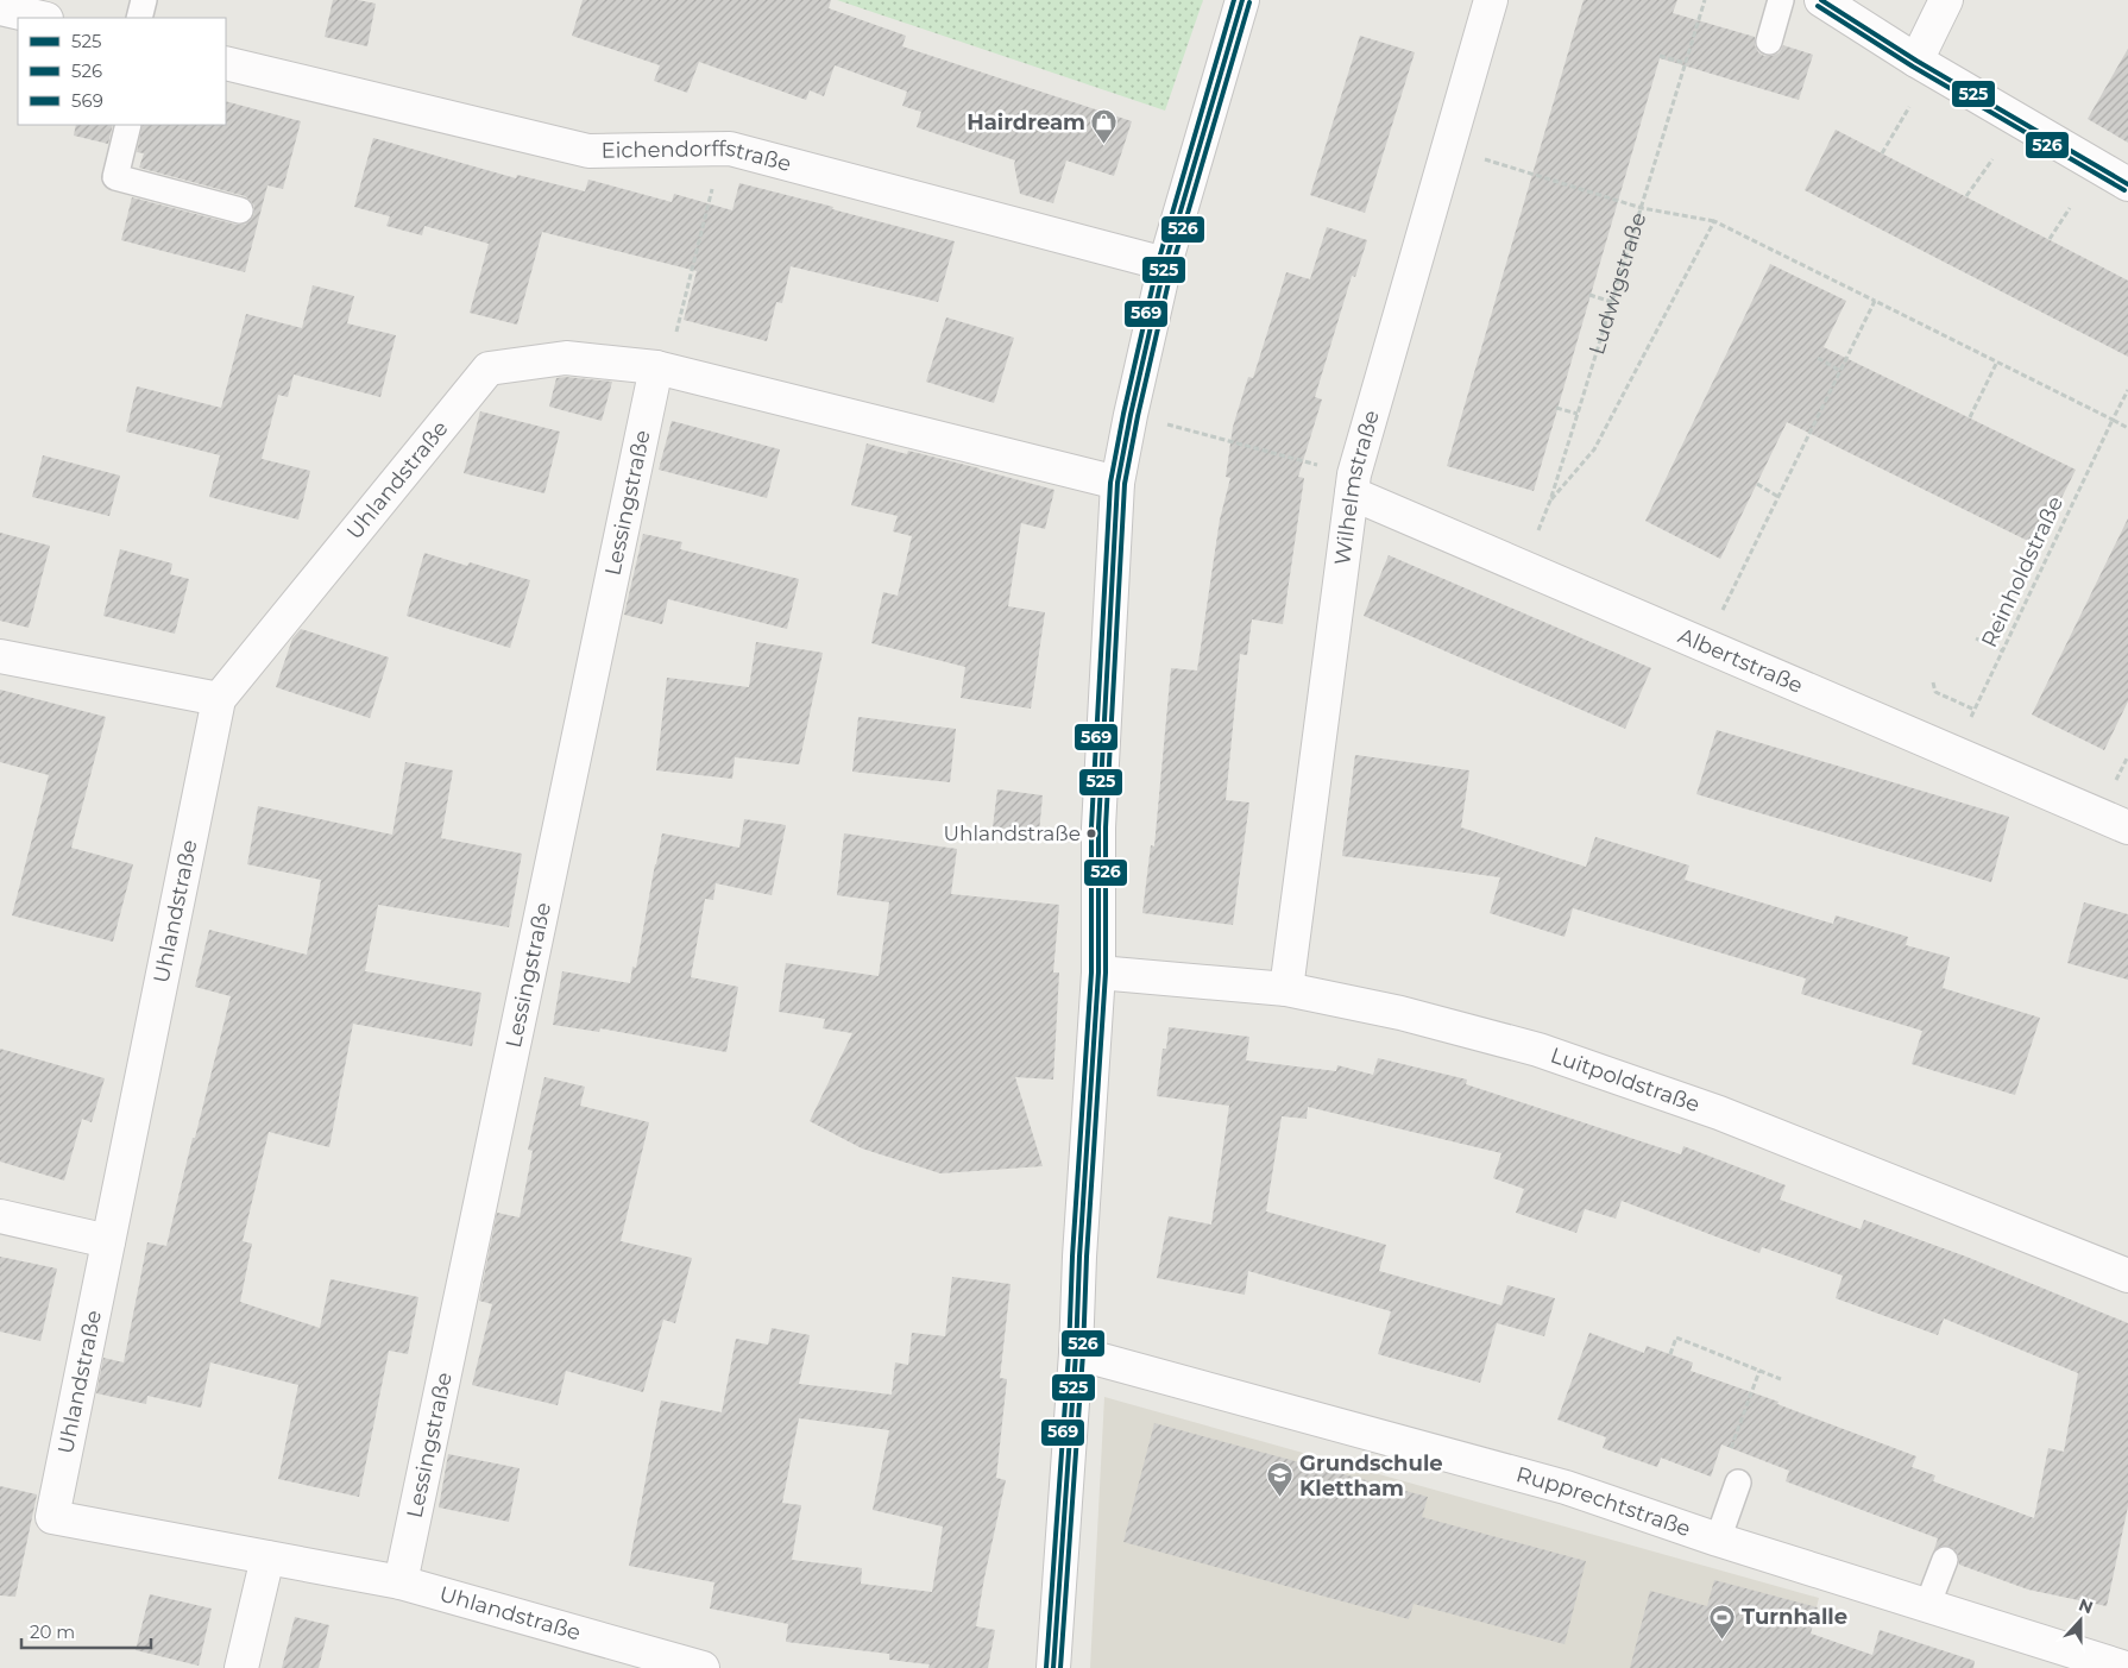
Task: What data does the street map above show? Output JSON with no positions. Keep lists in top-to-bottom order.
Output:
{
  "streets": {
    "street": [
      "Eichendorffstraße",
      "Uhlandstraße",
      "Wilhelmstraße",
      "Lessingstraße",
      "Albertstraße",
      "Luitpoldstraße",
      "Rupprechtstraße"
    ],
    "path": ["Ludwigstraße", "Reinholdstraße"]
  },
  "crossings": [
    ["Ludwigstraße", "Albertstraße"],
    ["Uhlandstraße", "Lessingstraße"],
    ["Wilhelmstraße", "Albertstraße"],
    ["Wilhelmstraße", "Luitpoldstraße"],
    ["Reinholdstraße", "Albertstraße"]
  ],
  "places": {
    "shop": ["Hairdream"],
    "other": ["Uhlandstraße"],
    "school or university": ["Grundschule Klettham"],
    "sports": ["Turnhalle"]
  },
  "lines": ["transit line 525", "transit line 569", "transit line 526"],
  "legend": ["525", "526", "569"],
  "scale_bar": "20 m",
  "north": "top"
}
